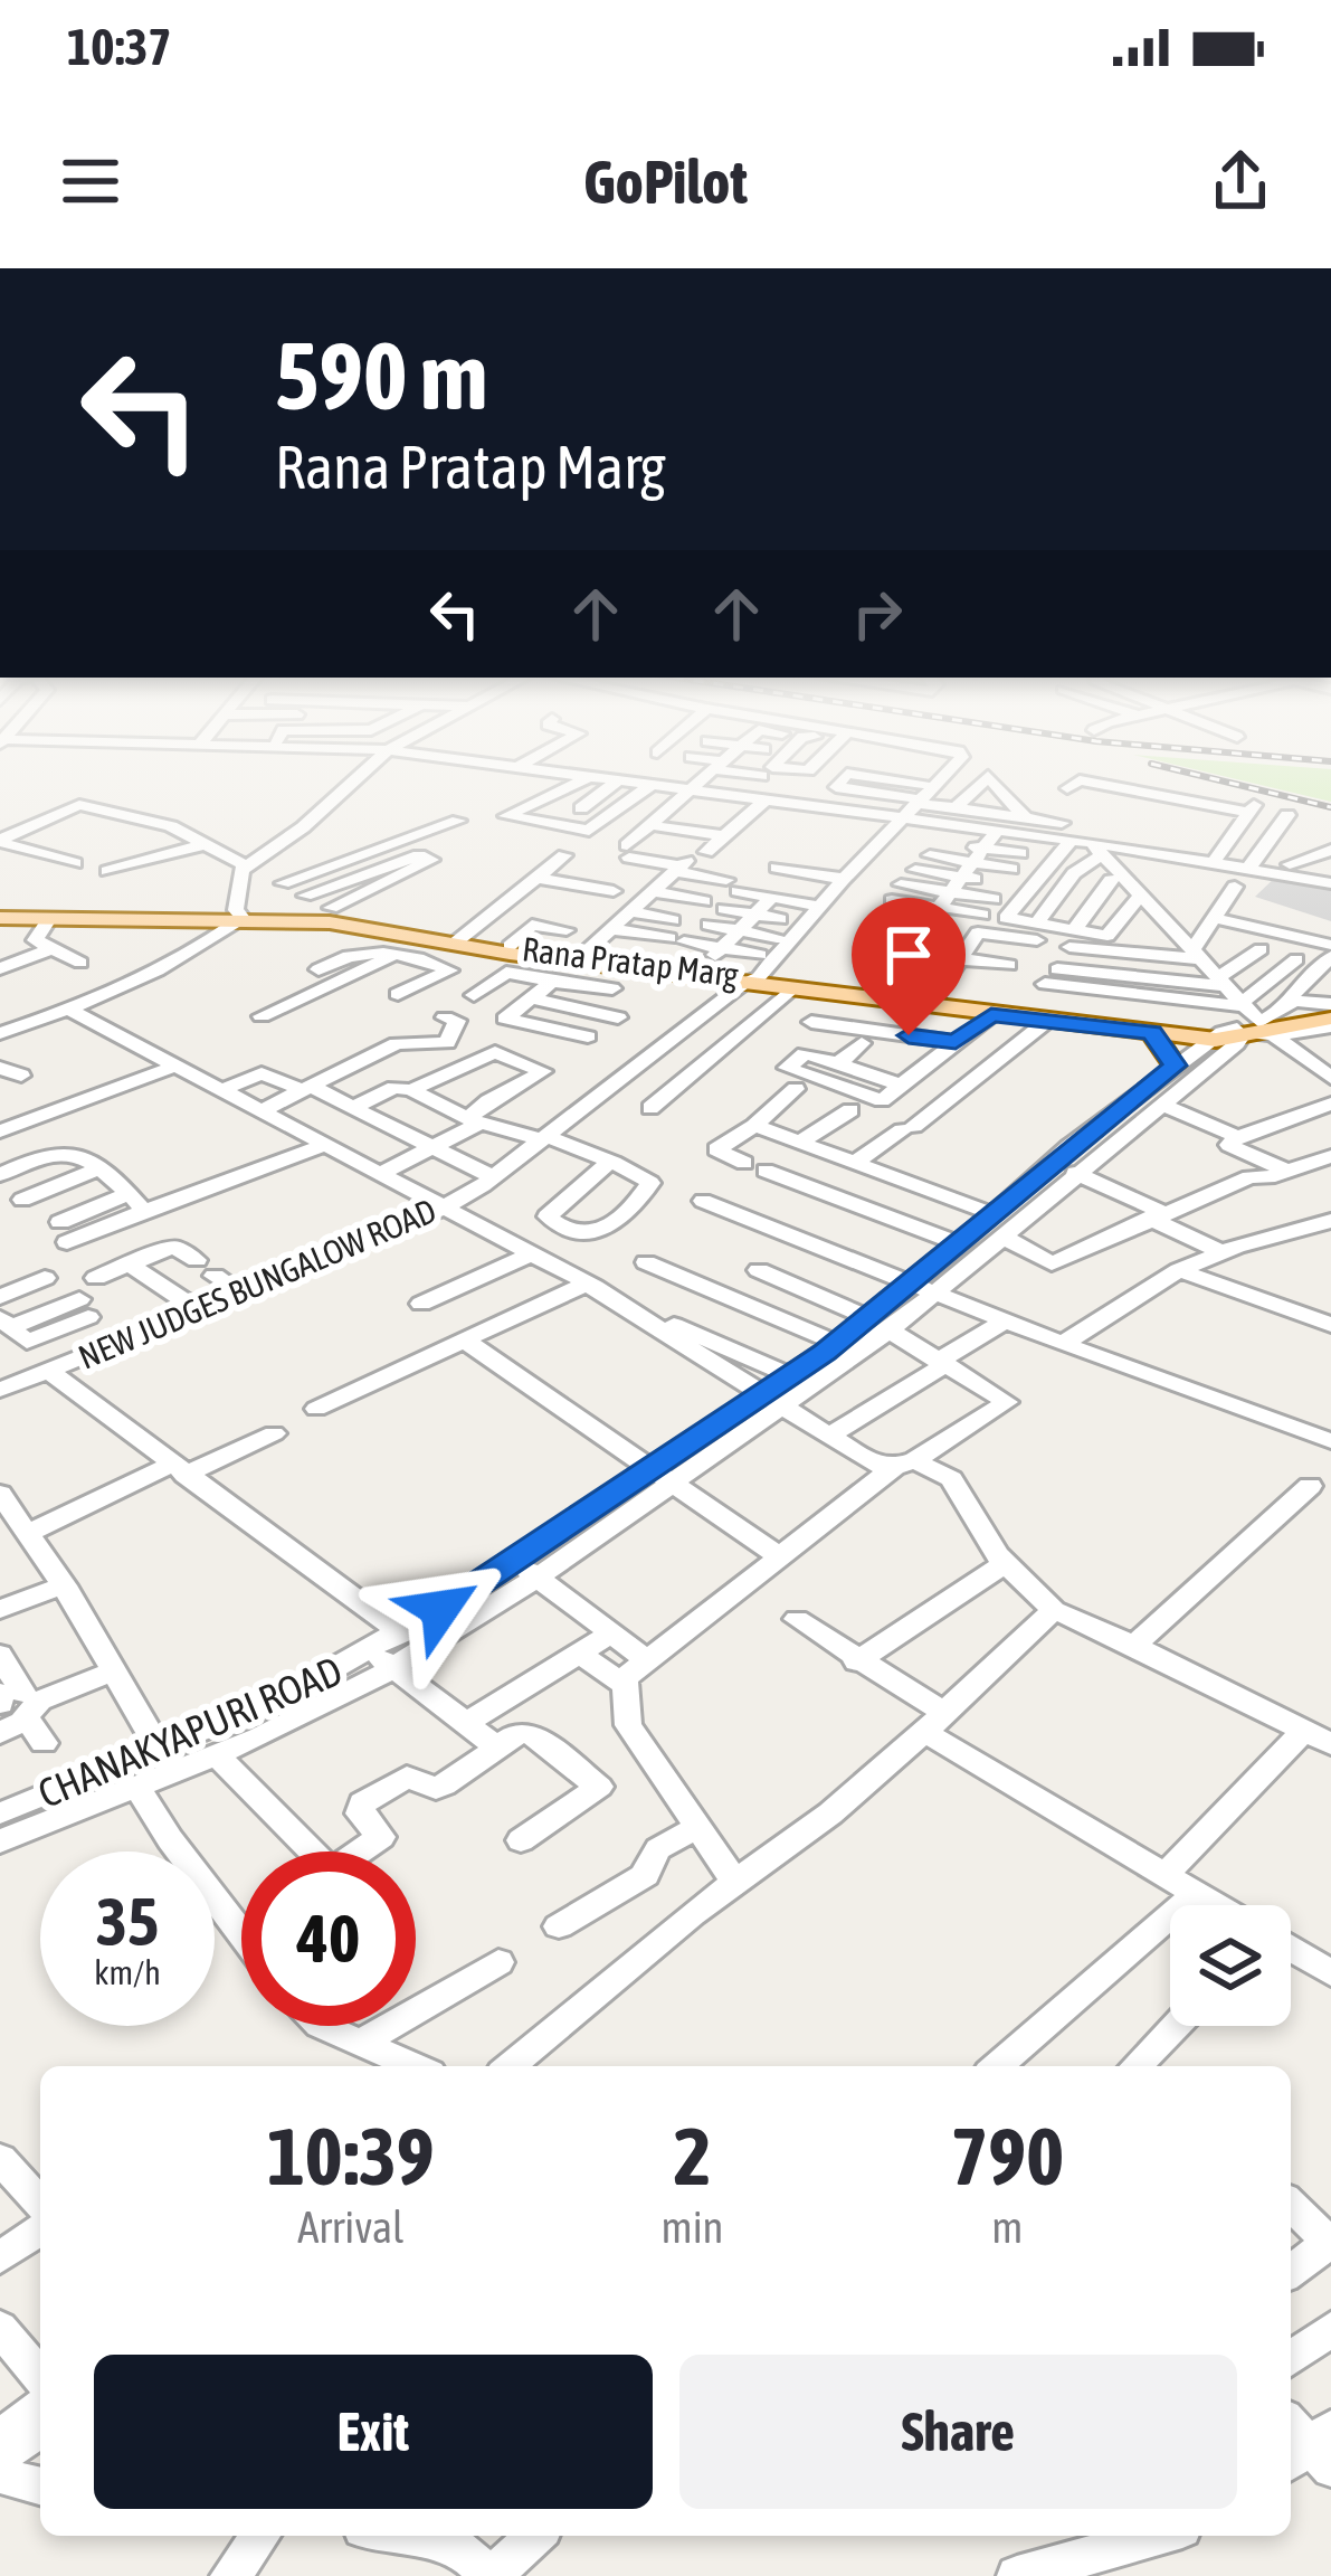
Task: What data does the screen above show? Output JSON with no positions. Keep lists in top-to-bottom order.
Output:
{
  "streets": {
    "main road": ["Rana Pratap Marg"],
    "street": ["NEW JUDGES BUNGALOW ROAD", "CHANAKYAPURI ROAD"]
  },
  "crossings": [
    ["Rana Pratap Marg", "NEW JUDGES BUNGALOW ROAD"],
    ["Rana Pratap Marg", "CHANAKYAPURI ROAD"]
  ],
  "page": {
    "status": "10:37",
    "header": "GoPilot",
    "turn": ["590 m", "Rana Pratap Marg"],
    "speed": "35 km/h",
    "limit": "40",
    "eta": [
      "10:39",
      "Arrival",
      "2",
      "min",
      "790",
      "m"
    ],
    "buttons": ["Exit", "Share"]
  }
}
